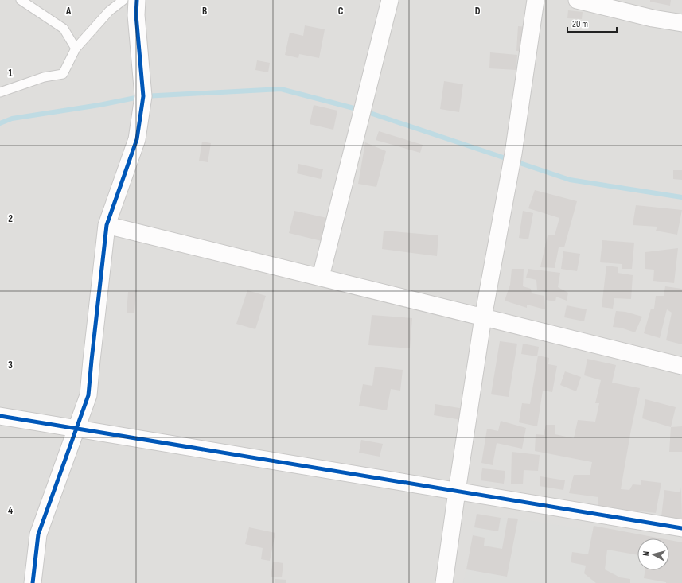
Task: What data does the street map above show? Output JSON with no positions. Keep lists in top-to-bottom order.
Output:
{
  "scale_bar": "20 m",
  "north": "left",
  "grid": {
    "columns": [
      "A",
      "B",
      "C",
      "D"
    ],
    "rows": [
      "1",
      "2",
      "3",
      "4"
    ]
  }
}
